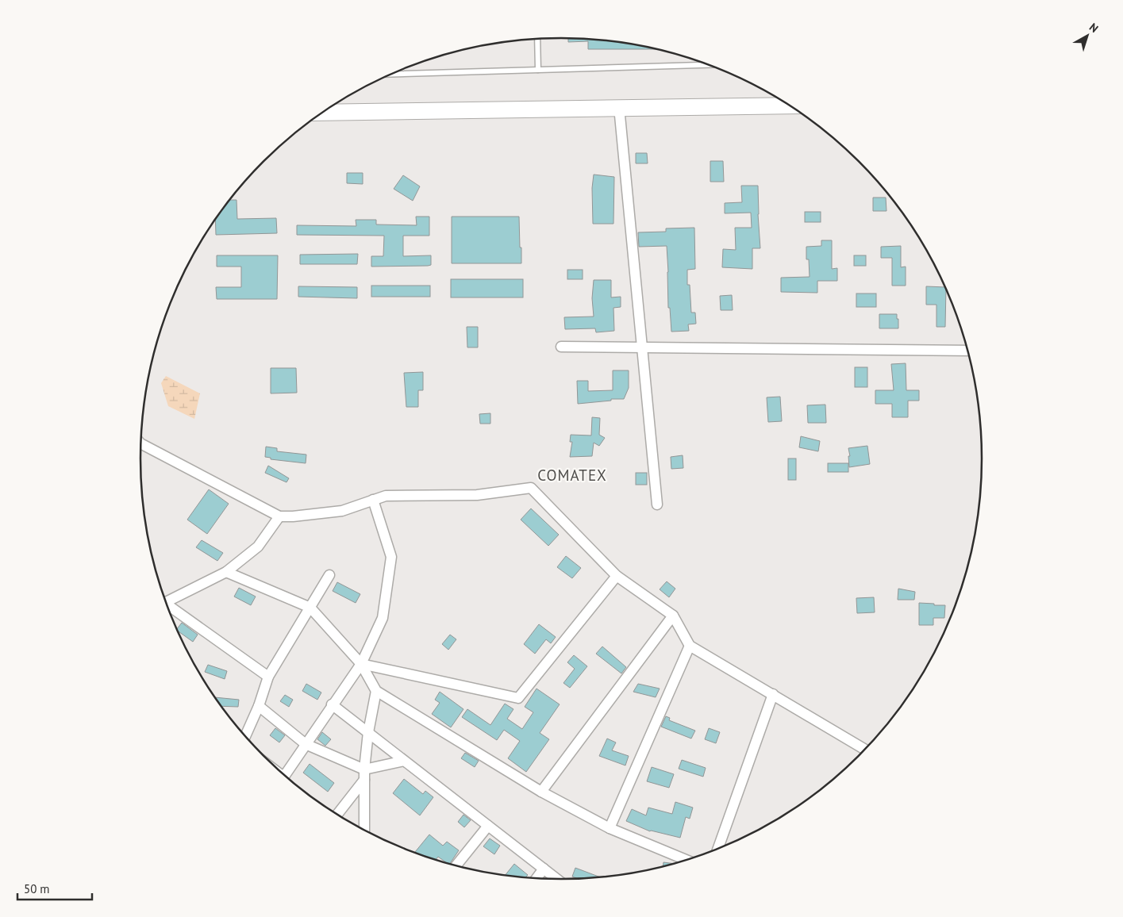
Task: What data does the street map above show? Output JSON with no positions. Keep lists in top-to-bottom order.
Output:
{
  "districts": ["COMATEX"],
  "scale_bar": "50 m",
  "north": "top right"
}
